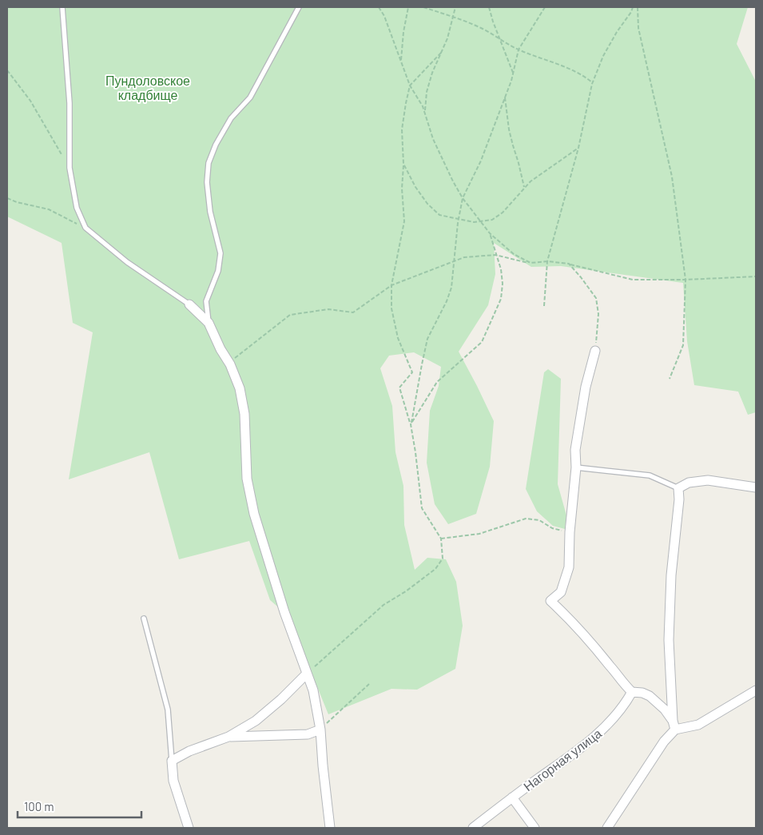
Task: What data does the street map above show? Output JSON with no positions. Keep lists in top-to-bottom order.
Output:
{
  "streets": {
    "street": ["Нагорная улица"]
  },
  "parks": ["Пундоловское кладбище"],
  "scale_bar": "100 m"
}
